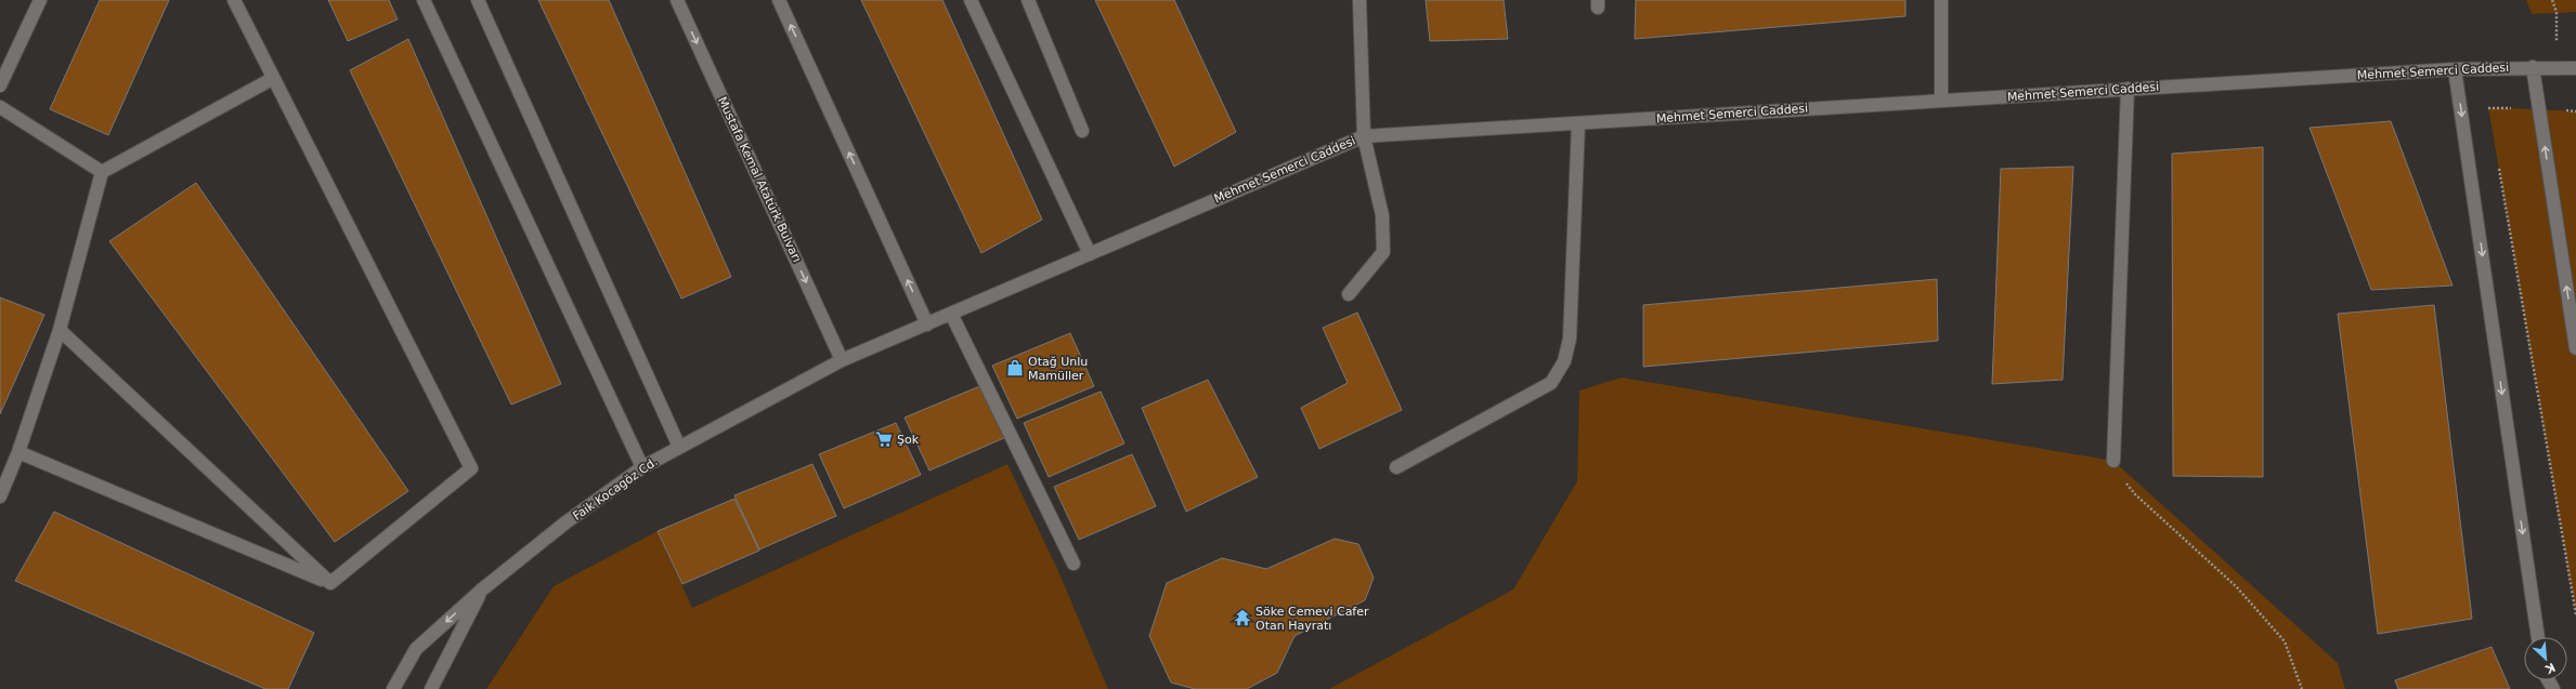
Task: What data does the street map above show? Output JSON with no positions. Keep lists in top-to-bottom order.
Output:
{
  "streets": {
    "street": ["Mehmet Semerci Caddesi", "Mustafa Kemal Atatürk Bulvarı", "Faik Kocagöz Cd."]
  },
  "crossings": [
    ["Mehmet Semerci Caddesi", "Faik Kocagöz Cd."],
    ["Mustafa Kemal Atatürk Bulvarı", "Faik Kocagöz Cd."]
  ],
  "places": {
    "shop": ["Otağ Unlu Mamüller"],
    "supermarket": ["Şok"],
    "temple": ["Söke Cemevi Cafer Otan Hayratı"]
  },
  "north": "bottom right"
}
